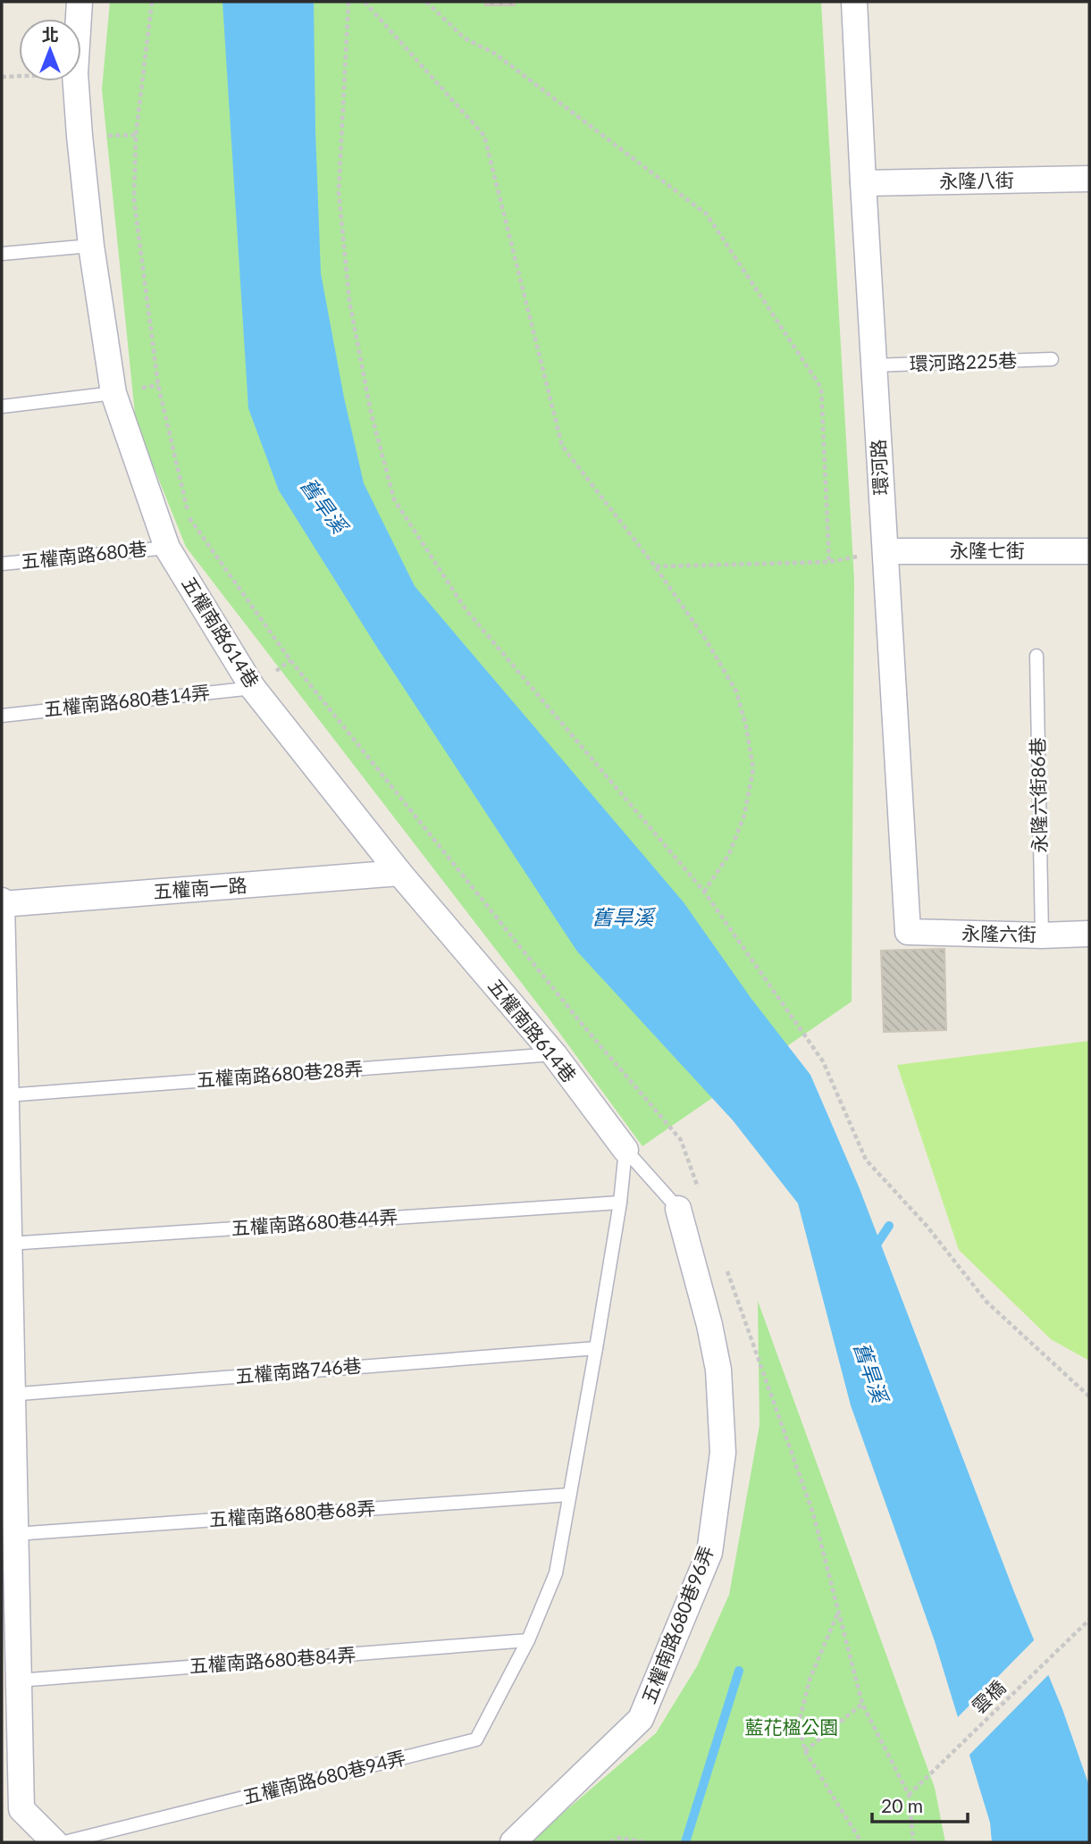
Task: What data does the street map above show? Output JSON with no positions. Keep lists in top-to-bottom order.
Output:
{
  "streets": {
    "street": [
      "永隆八街",
      "環河路",
      "永隆七街",
      "五權南路614巷",
      "五權南一路",
      "永隆六街",
      "五權南路680巷96弄"
    ],
    "lane": [
      "環河路225巷",
      "五權南路680巷",
      "五權南路680巷14弄",
      "永隆六街86巷",
      "五權南路680巷28弄",
      "五權南路680巷44弄",
      "五權南路746巷",
      "五權南路680巷68弄",
      "五權南路680巷84弄",
      "五權南路680巷94弄"
    ],
    "path": ["雲橋"]
  },
  "crossings": [
    ["永隆八街", "環河路"],
    ["環河路225巷", "環河路"],
    ["環河路", "永隆七街"],
    ["環河路", "永隆六街"],
    ["五權南路680巷", "五權南路614巷"],
    ["五權南路614巷", "五權南路680巷14弄"],
    ["五權南路614巷", "五權南一路"],
    ["五權南路614巷", "五權南路680巷28弄"],
    ["五權南路614巷", "五權南路680巷94弄"],
    ["永隆六街86巷", "永隆六街"],
    ["五權南路680巷44弄", "五權南路680巷94弄"],
    ["五權南路746巷", "五權南路680巷94弄"],
    ["五權南路680巷68弄", "五權南路680巷94弄"],
    ["五權南路680巷84弄", "五權南路680巷94弄"]
  ],
  "water": ["舊旱溪"],
  "parks": ["藍花楹公園"],
  "scale_bar": "20 m",
  "north": "top"
}
